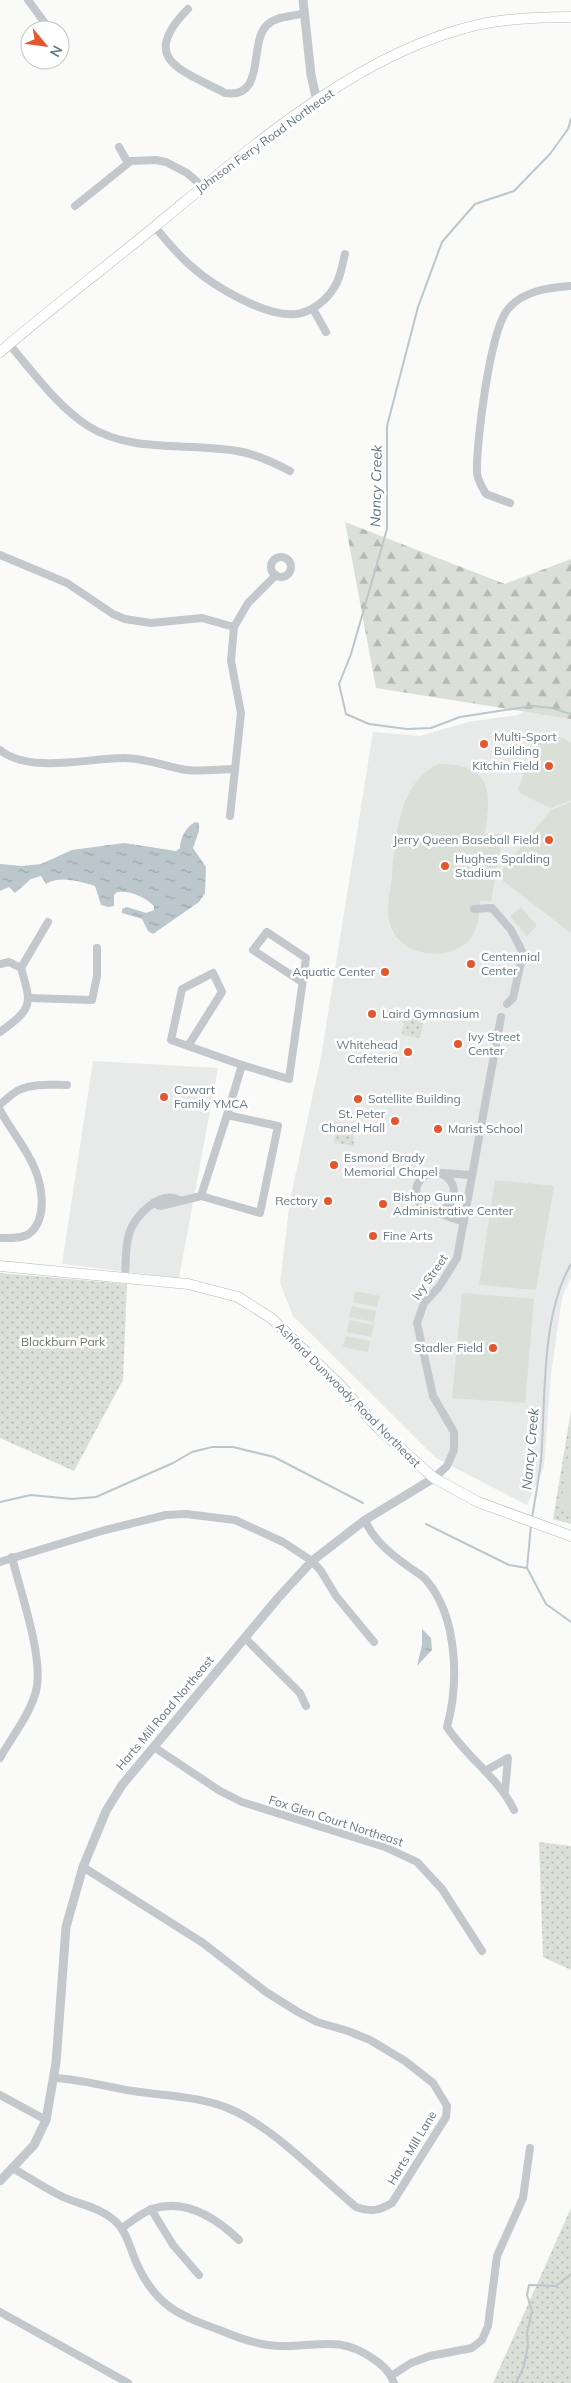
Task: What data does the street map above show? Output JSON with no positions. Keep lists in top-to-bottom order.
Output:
{
  "streets": {
    "main road": ["Johnson Ferry Road Northeast", "Ashford Dunwoody Road Northeast"],
    "street": [
      "Ivy Street",
      "Harts Mill Road Northeast",
      "Fox Glen Court Northeast",
      "Harts Mill Lane"
    ]
  },
  "crossings": [
    ["Ivy Street", "Ashford Dunwoody Road Northeast"],
    ["Ivy Street", "Harts Mill Road Northeast"],
    ["Ashford Dunwoody Road Northeast", "Harts Mill Road Northeast"],
    ["Harts Mill Road Northeast", "Fox Glen Court Northeast"],
    ["Harts Mill Road Northeast", "Harts Mill Lane"]
  ],
  "water": ["Nancy Creek"],
  "parks": ["Blackburn Park"],
  "places": [
    "Multi-Sport Building",
    "Kitchin Field",
    "Jerry Queen Baseball Field",
    "Hughes Spalding Stadium",
    "Centennial Center",
    "Aquatic Center",
    "Laird Gymnasium",
    "Ivy Street Center",
    "Whitehead Cafeteria",
    "Cowart Family YMCA",
    "Satellite Building",
    "St. Peter Chanel Hall",
    "Marist School",
    "Esmond Brady Memorial Chapel",
    "Rectory",
    "Bishop Gunn Administrative Center",
    "Fine Arts",
    "Stadler Field"
  ],
  "north": "bottom right"
}
